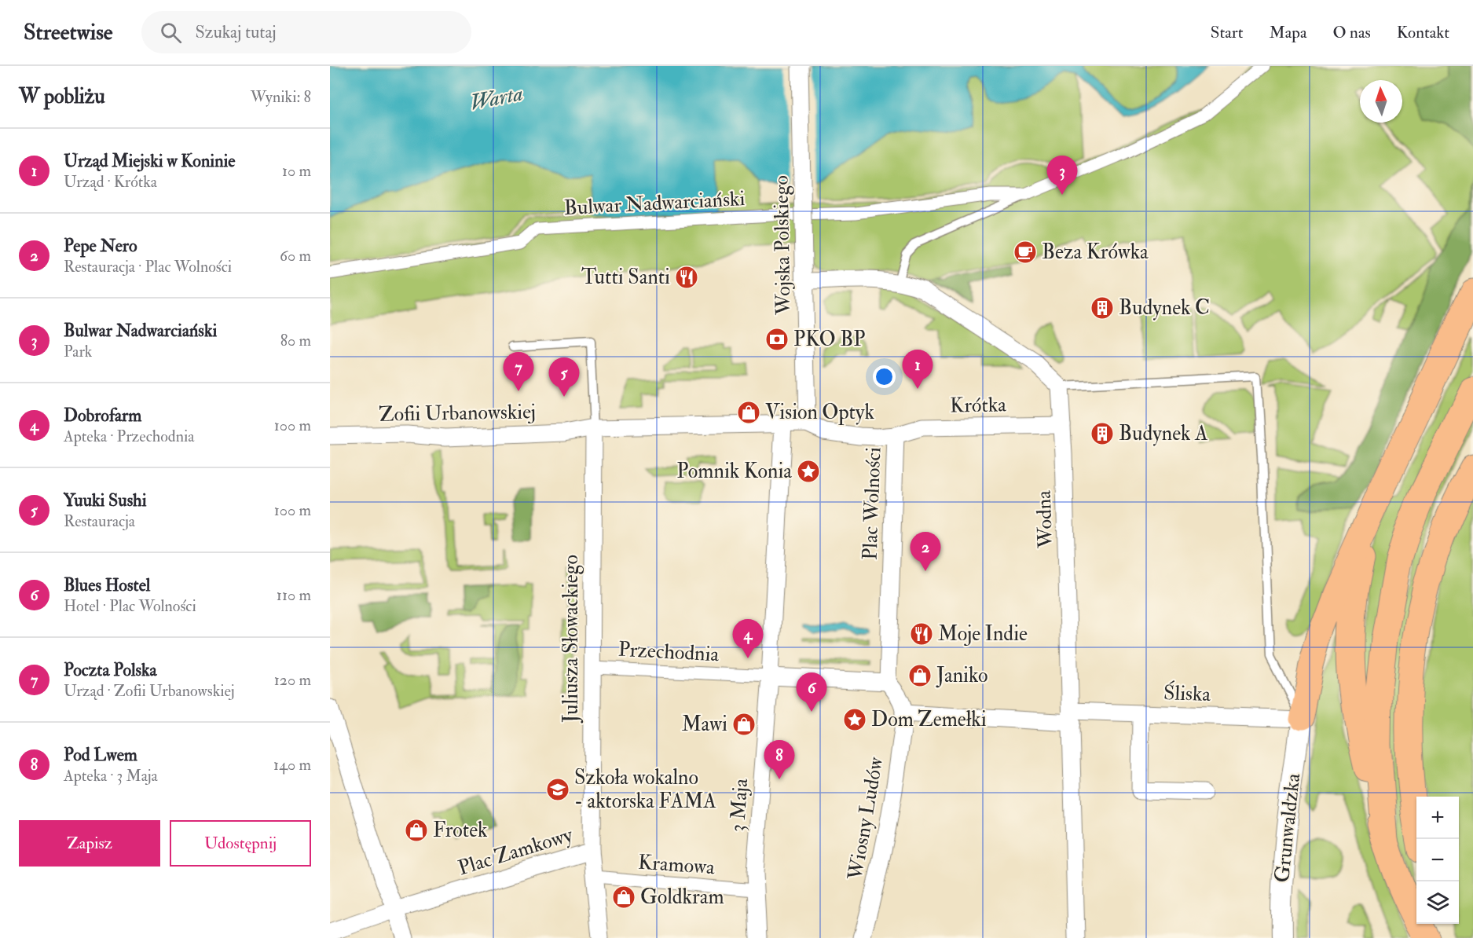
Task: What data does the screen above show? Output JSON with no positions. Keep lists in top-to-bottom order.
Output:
{
  "streets": {
    "street": [
      "Bulwar Nadwarciański",
      "Wojska Polskiego",
      "Krótka",
      "Zofii Urbanowskiej",
      "Plac Wolności",
      "Wodna",
      "Juliusza Słowackiego",
      "Przechodnia",
      "Śliska",
      "3 Maja",
      "Wiosny Ludów",
      "Grunwaldzka",
      "Plac Zamkowy",
      "Kramowa"
    ]
  },
  "crossings": [
    ["Wojska Polskiego", "Plac Wolności"],
    ["Krótka", "Plac Wolności"],
    ["Krótka", "Wodna"],
    ["Zofii Urbanowskiej", "Plac Wolności"],
    ["Zofii Urbanowskiej", "Juliusza Słowackiego"],
    ["Plac Wolności", "Wiosny Ludów"],
    ["Wodna", "Śliska"],
    ["Juliusza Słowackiego", "Przechodnia"],
    ["Juliusza Słowackiego", "Plac Zamkowy"],
    ["Przechodnia", "3 Maja"],
    ["Śliska", "Wiosny Ludów"],
    ["Śliska", "Grunwaldzka"],
    ["3 Maja", "Kramowa"],
    ["Plac Zamkowy", "Kramowa"]
  ],
  "water": ["Warta"],
  "places": {
    "cafe": ["Beza Krówka"],
    "restaurant": ["Tutti Santi", "Moje Indie"],
    "building": ["Budynek C", "Budynek A"],
    "bank": ["PKO BP"],
    "shop": [
      "Vision Optyk",
      "Janiko",
      "Mawi",
      "Frotek",
      "Goldkram"
    ],
    "place": ["Pomnik Konia", "Dom Zemełki"],
    "school or university": ["Szkoła wokalno - aktorska FAMA"]
  },
  "north": "top",
  "page": {
    "header": "Streetwise",
    "search": "Szukaj tutaj",
    "nav": [
      "Start",
      "Mapa",
      "O nas",
      "Kontakt"
    ],
    "heading": ["W pobliżu", "Wyniki: 8"],
    "list": [
      {
        "mark": "1",
        "name": "Urząd Miejski w Koninie",
        "note": "Urząd · Krótka",
        "value": "10 m"
      },
      {
        "mark": "2",
        "name": "Pepe Nero",
        "note": "Restauracja · Plac Wolności",
        "value": "60 m"
      },
      {
        "mark": "3",
        "name": "Bulwar Nadwarciański",
        "note": "Park",
        "value": "80 m"
      },
      {
        "mark": "4",
        "name": "Dobrofarm",
        "note": "Apteka · Przechodnia",
        "value": "100 m"
      },
      {
        "mark": "5",
        "name": "Yuuki Sushi",
        "note": "Restauracja",
        "value": "100 m"
      },
      {
        "mark": "6",
        "name": "Blues Hostel",
        "note": "Hotel · Plac Wolności",
        "value": "110 m"
      },
      {
        "mark": "7",
        "name": "Poczta Polska",
        "note": "Urząd · Zofii Urbanowskiej",
        "value": "120 m"
      },
      {
        "mark": "8",
        "name": "Pod Lwem",
        "note": "Apteka · 3 Maja",
        "value": "140 m"
      }
    ],
    "pins": [
      "3",
      "1",
      "7",
      "5",
      "2",
      "4",
      "6",
      "8"
    ],
    "map_buttons": ["+", "−"],
    "buttons": ["Zapisz", "Udostępnij"]
  }
}
